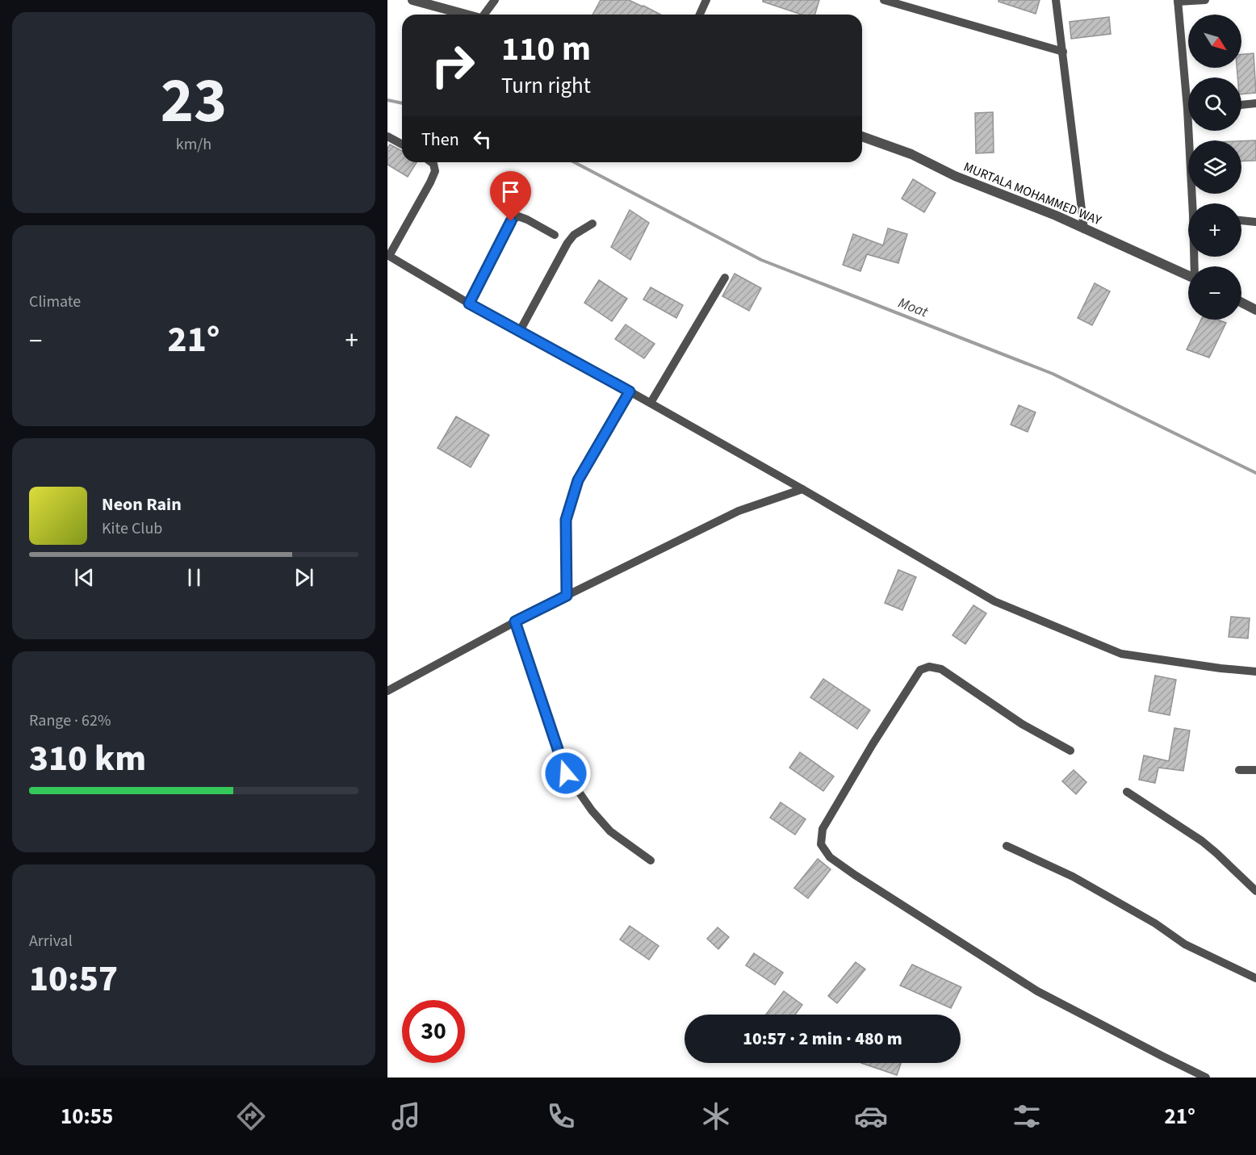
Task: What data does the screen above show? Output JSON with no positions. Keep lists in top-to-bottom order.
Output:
{
  "streets": {
    "street": ["MURTALA MOHAMMED WAY"]
  },
  "water": ["Moat"],
  "north": "bottom right",
  "page": {
    "tile": [
      ["23", "km/h"],
      "Climate",
      ["Range · 62%", "310 km"],
      ["Arrival", "10:57"]
    ],
    "map_buttons": ["+", "−"],
    "turn": ["110 m", "Turn right"],
    "then": "Then",
    "heat": ["−", "21°", "+"],
    "song": ["Neon Rain", "Kite Club"],
    "limit": "30",
    "trip": "10:57 · 2 min · 480 m",
    "tabs": ["10:55", "21°"]
  }
}
